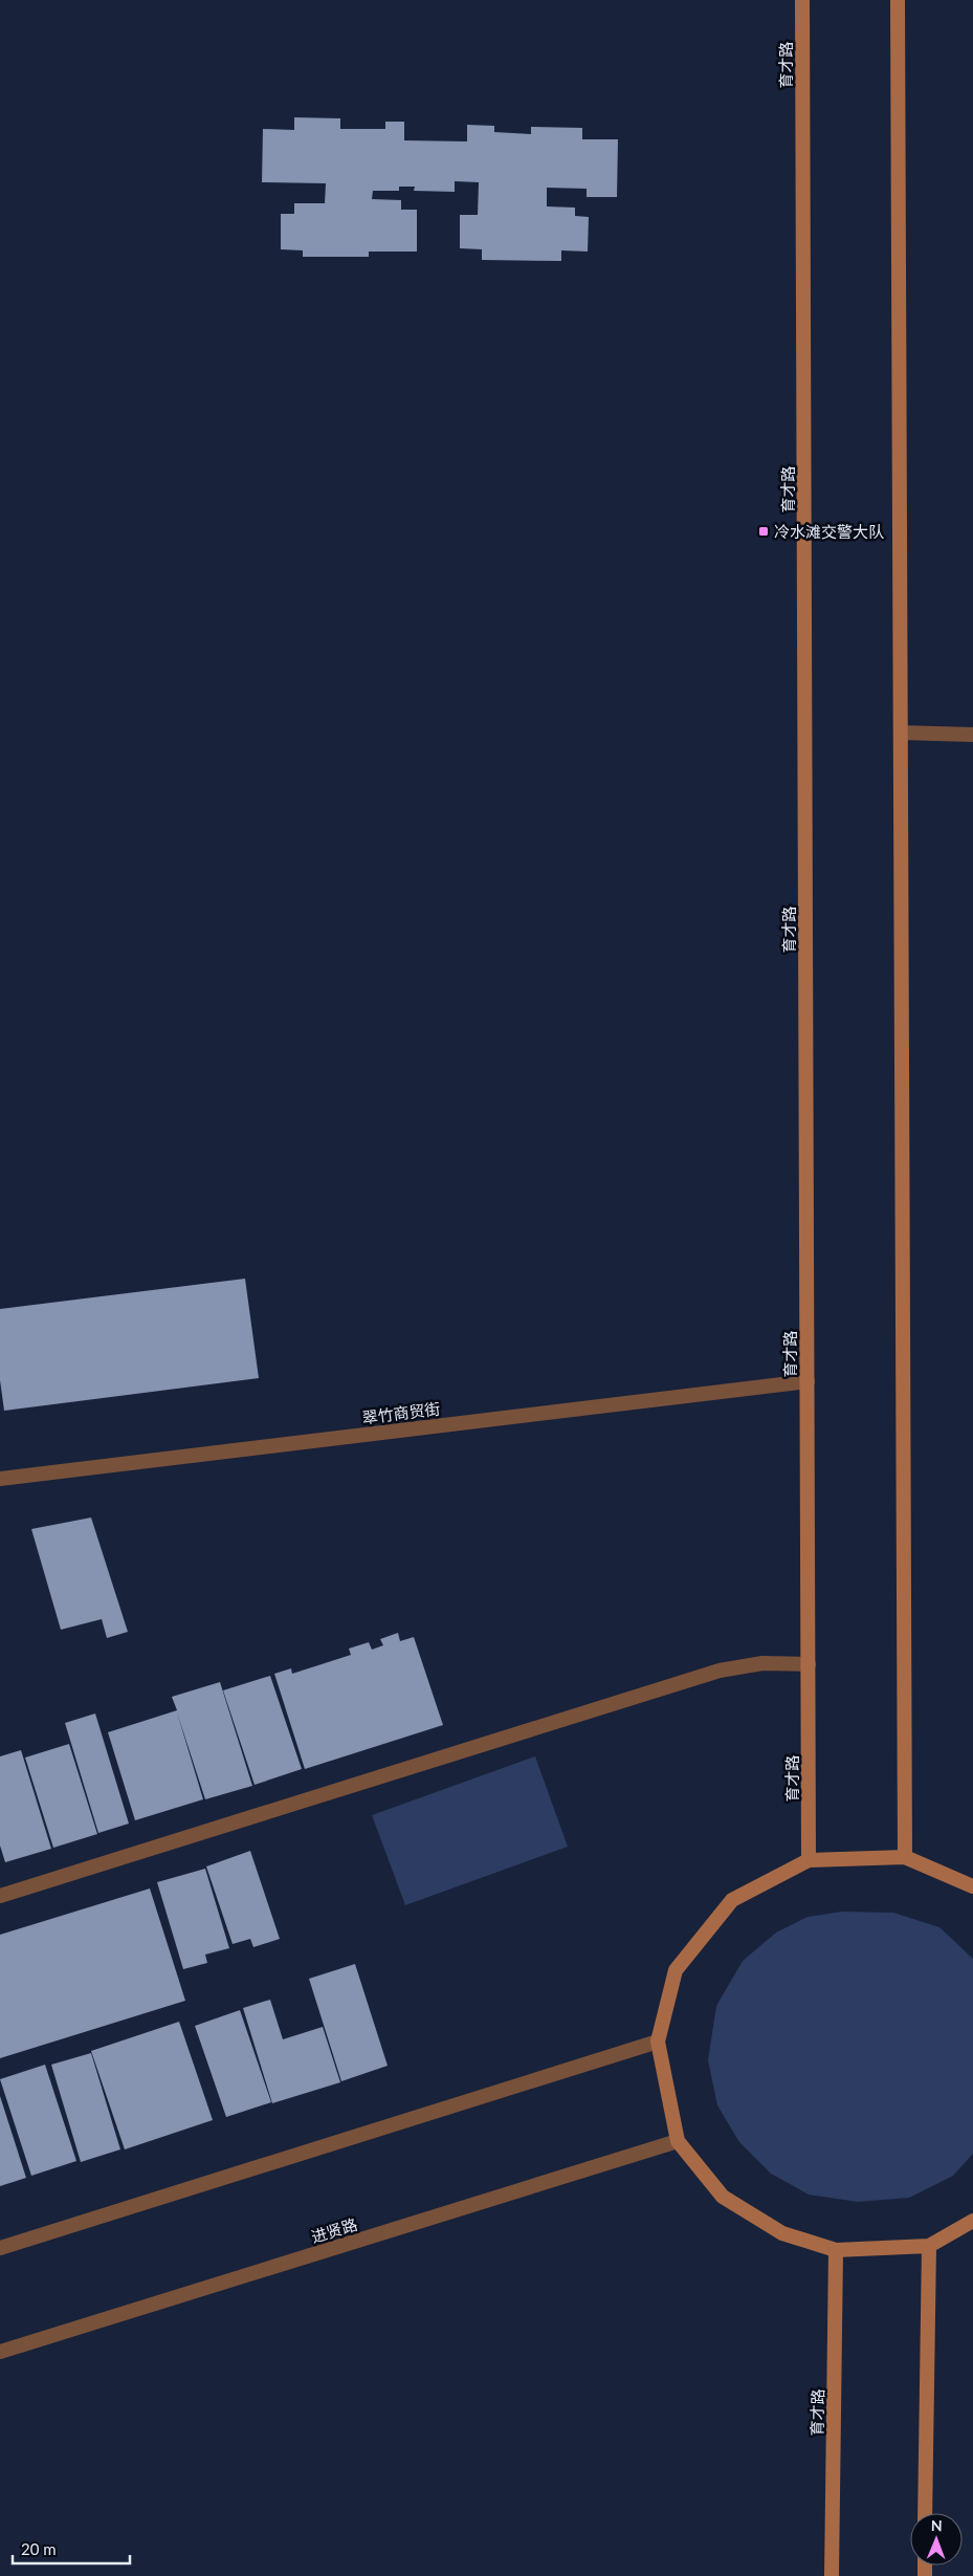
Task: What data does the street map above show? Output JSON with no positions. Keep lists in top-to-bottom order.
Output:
{
  "streets": {
    "main road": ["育才路"],
    "street": ["翠竹商贸街", "进贤路"]
  },
  "crossings": [
    ["育才路", "翠竹商贸街"]
  ],
  "places": {
    "transit": ["冷水滩交警大队"]
  },
  "scale_bar": "20 m",
  "north": "top"
}
